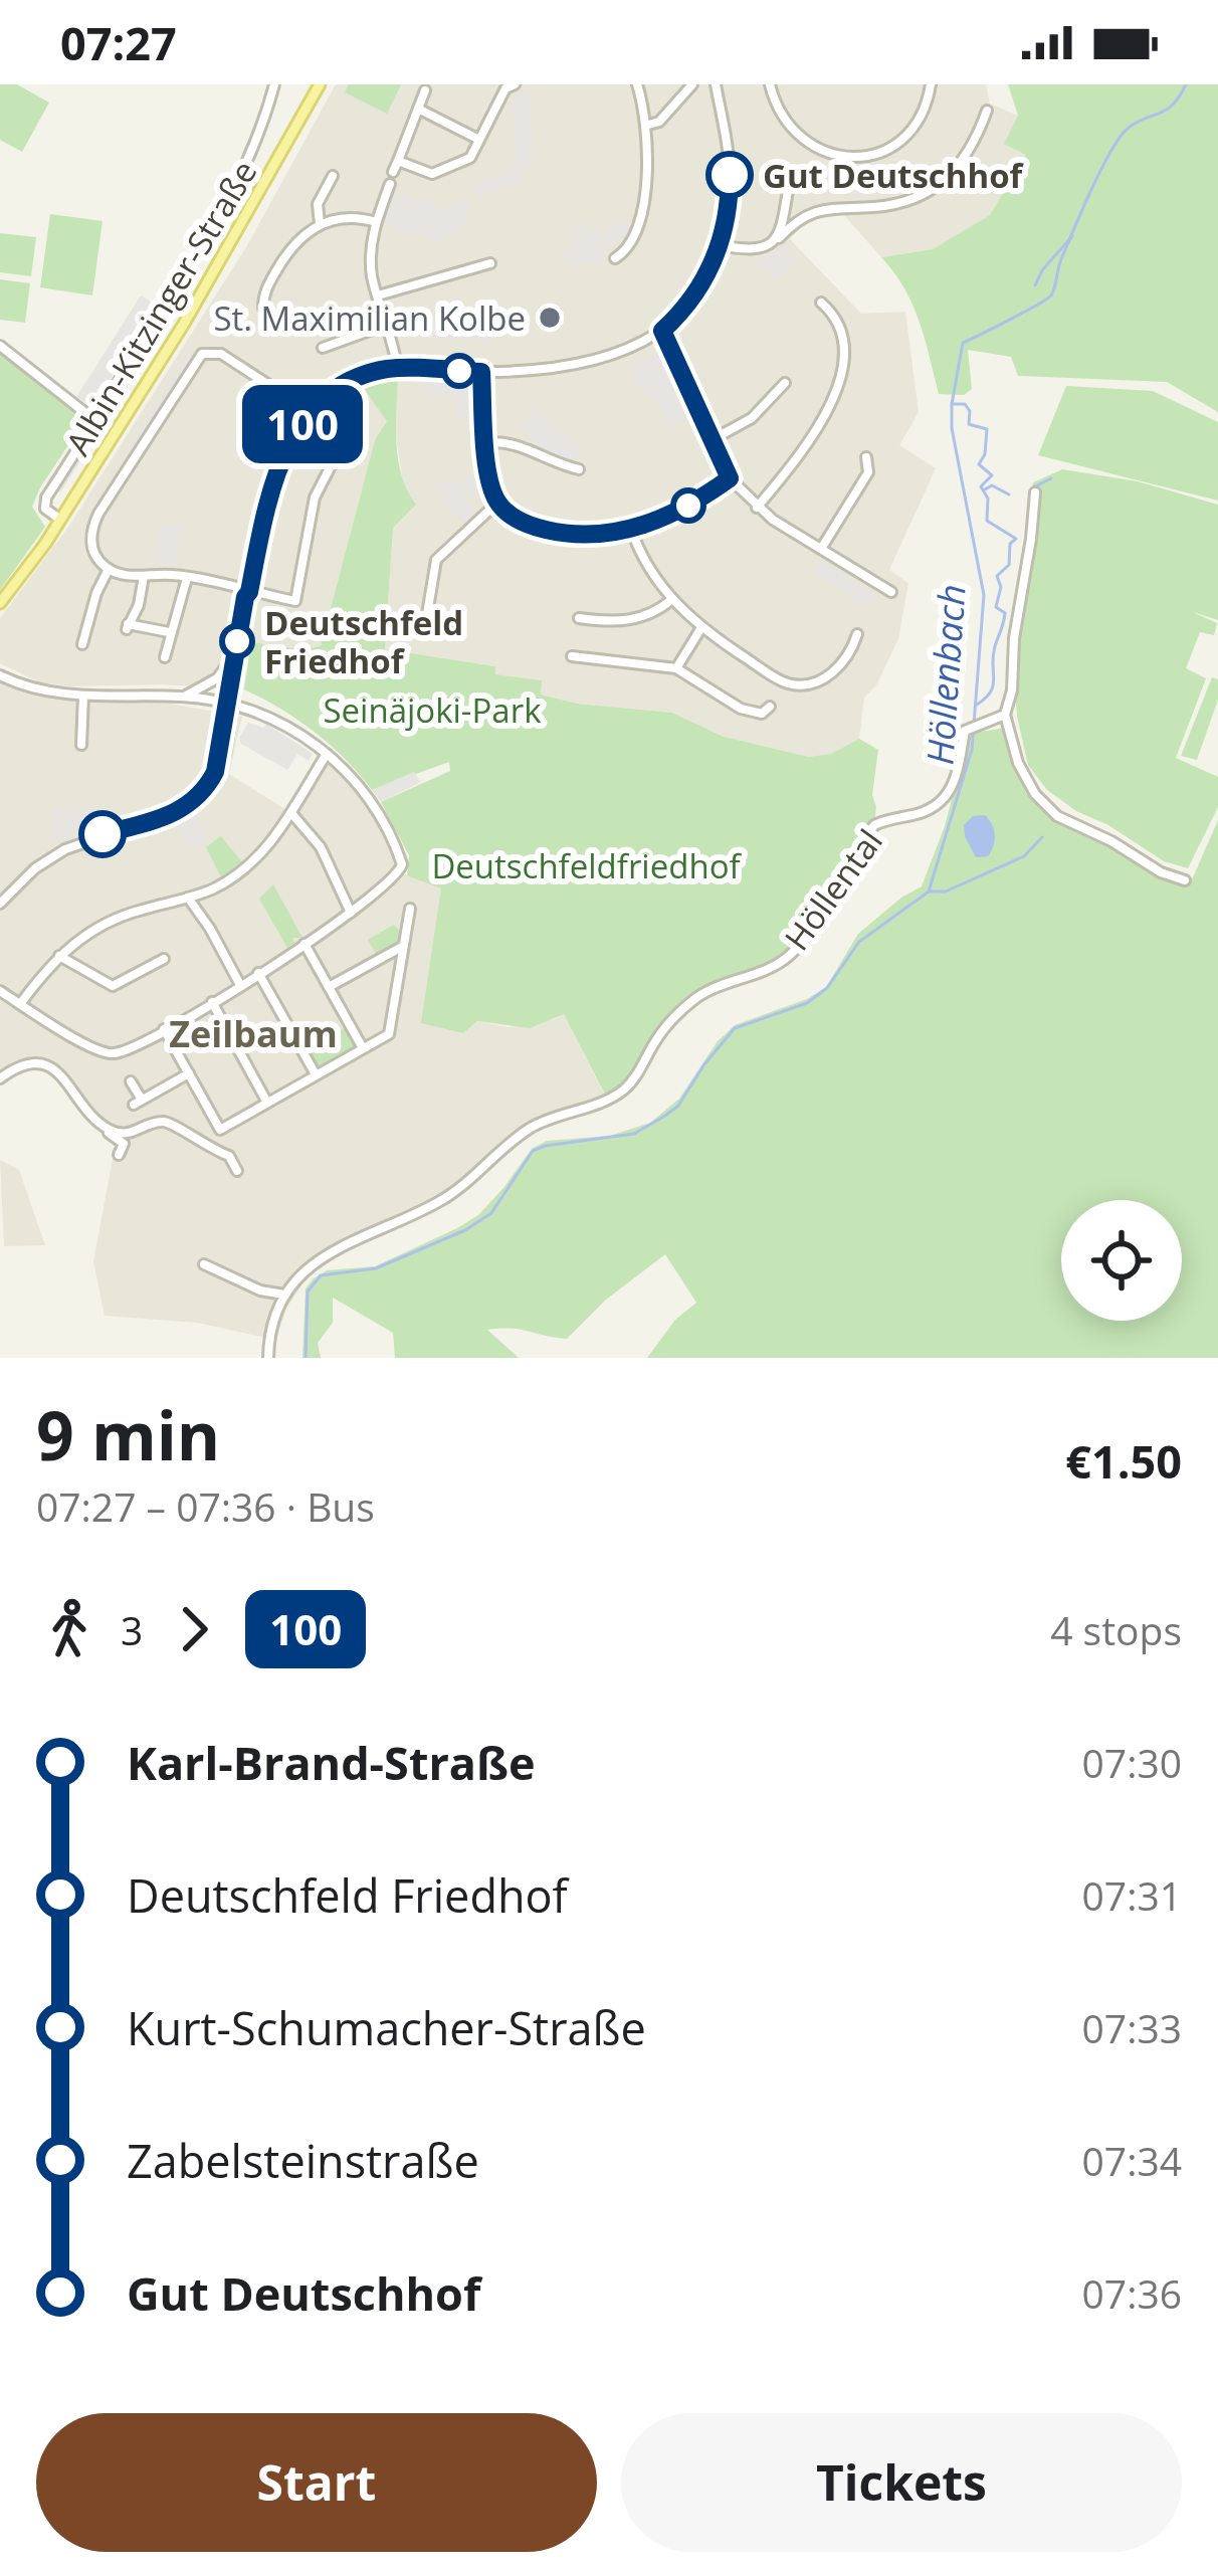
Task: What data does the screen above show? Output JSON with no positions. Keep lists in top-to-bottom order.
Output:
{
  "streets": {
    "street": ["Albin-Kitzinger-Straße", "Höllental"]
  },
  "districts": ["Zeilbaum"],
  "water": ["Höllenbach"],
  "parks": ["Seinäjoki-Park", "Deutschfeldfriedhof"],
  "places": ["Gut Deutschhof", "St. Maximilian Kolbe", "Deutschfeld Friedhof"],
  "lines": ["bus line 100"],
  "page": {
    "status": "07:27",
    "on_map": "100",
    "heading": ["9 min", "07:27 – 07:36 · Bus", "€1.50"],
    "legs": ["3", "100", "4 stops"],
    "list": [
      {
        "name": "Karl-Brand-Straße",
        "value": "07:30"
      },
      {
        "name": "Deutschfeld Friedhof",
        "value": "07:31"
      },
      {
        "name": "Kurt-Schumacher-Straße",
        "value": "07:33"
      },
      {
        "name": "Zabelsteinstraße",
        "value": "07:34"
      },
      {
        "name": "Gut Deutschhof",
        "value": "07:36"
      }
    ],
    "buttons": ["Start", "Tickets"]
  }
}
